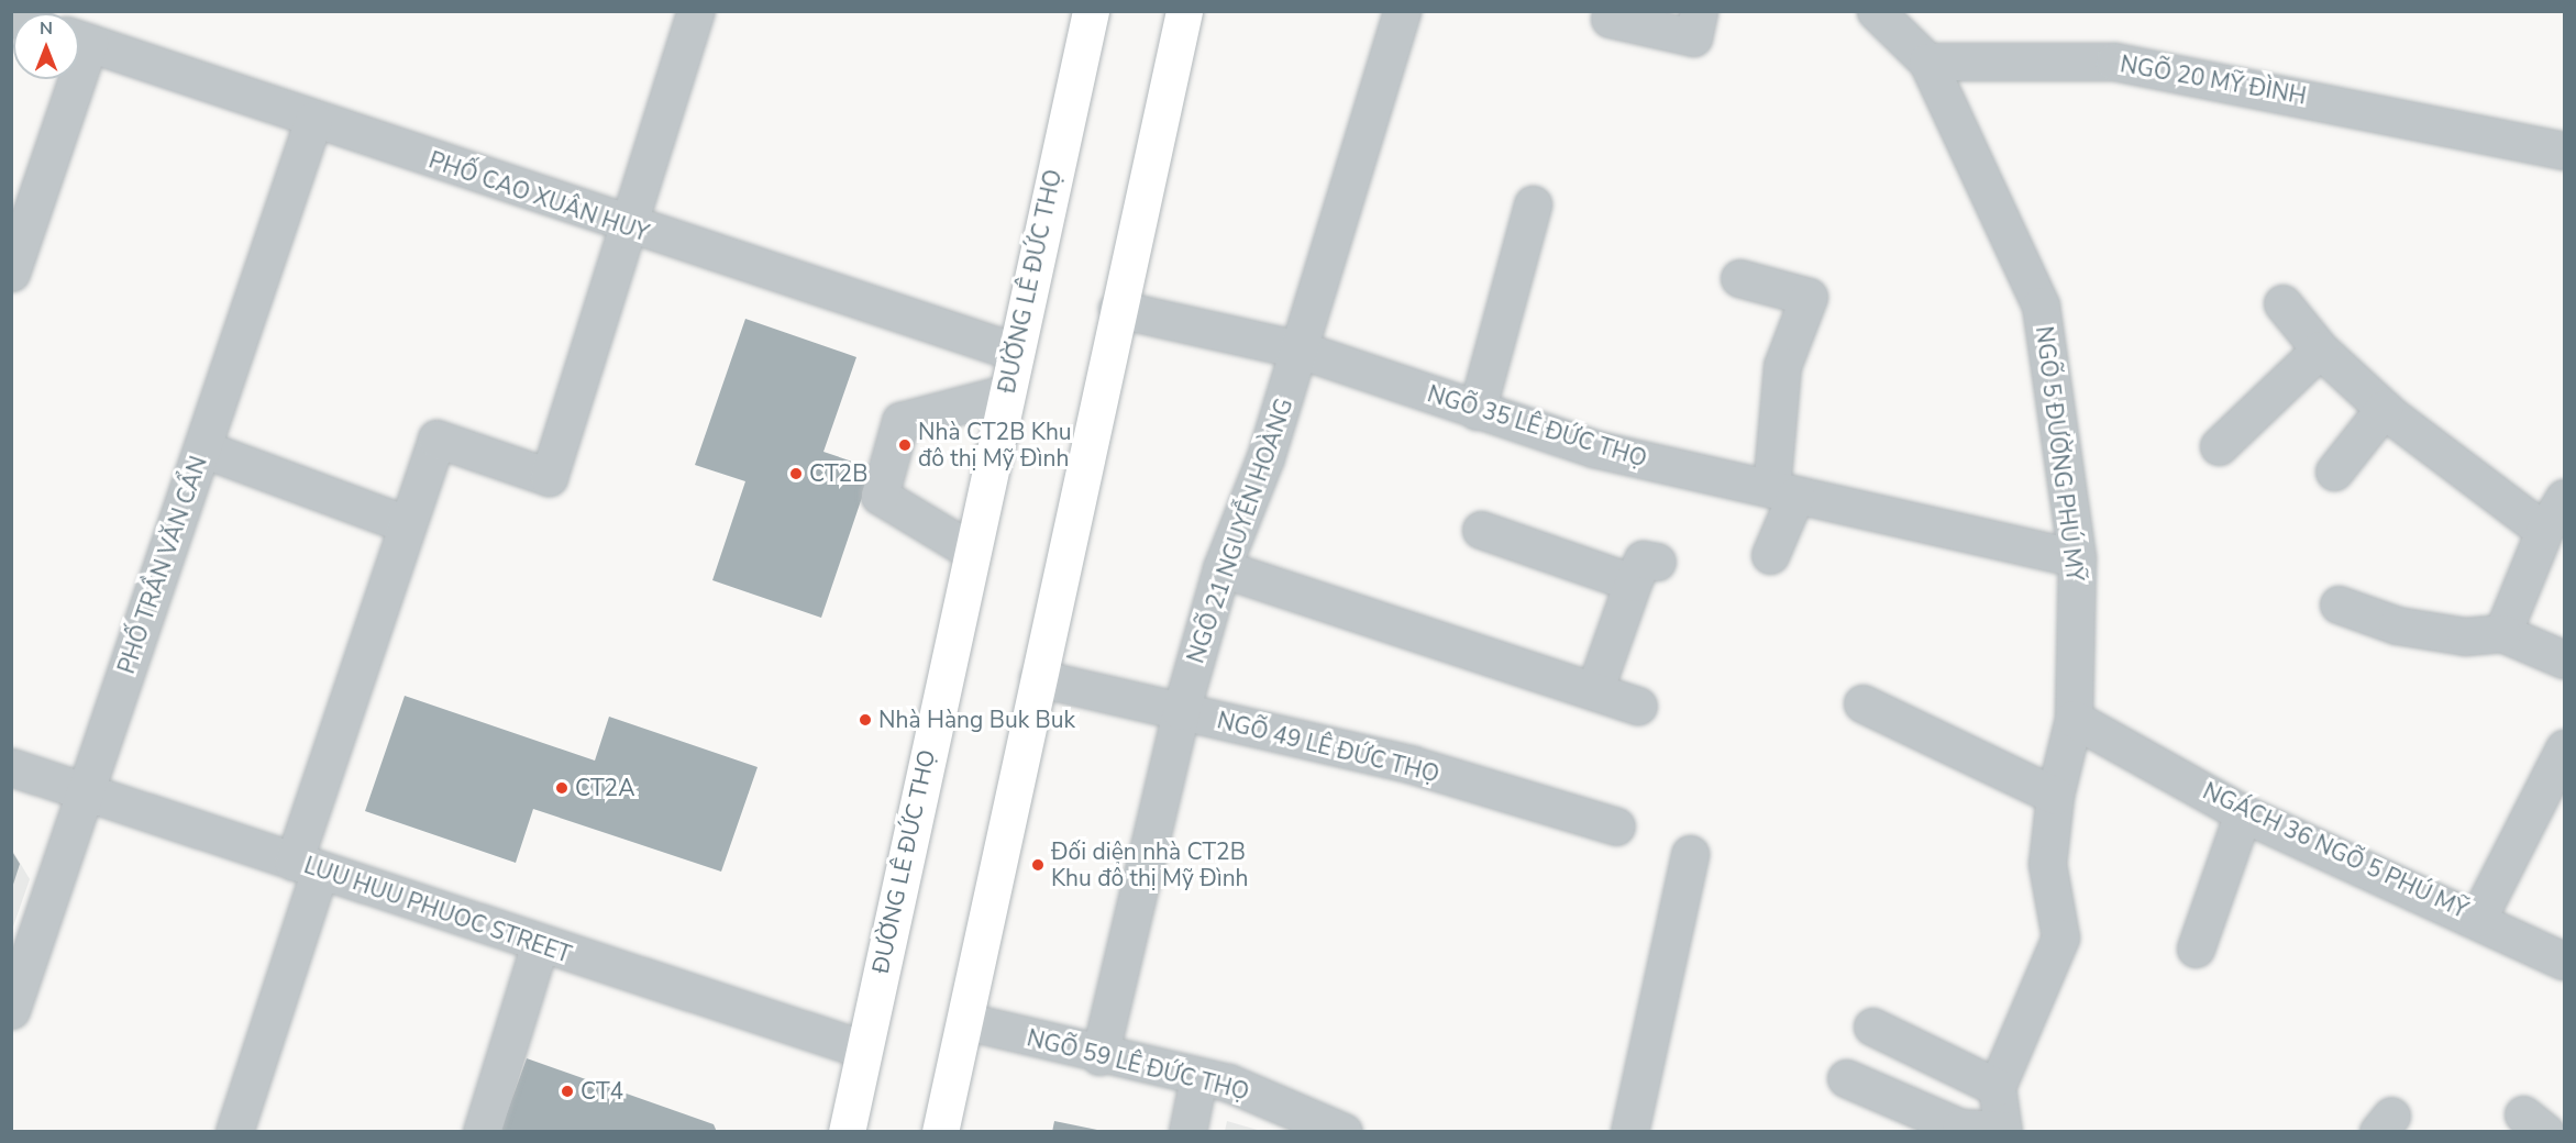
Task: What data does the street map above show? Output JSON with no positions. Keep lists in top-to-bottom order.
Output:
{
  "streets": {
    "main road": ["ĐƯỜNG LÊ ĐỨC THỌ"],
    "street": [
      "NGÕ 20 MỸ ĐÌNH",
      "PHỐ CAO XUÂN HUY",
      "NGÕ 35 LÊ ĐỨC THỌ",
      "NGÕ 5 ĐƯỜNG PHÚ MỸ",
      "NGÕ 21 NGUYỄN HOÀNG",
      "PHỐ TRẦN VĂN CẨN",
      "NGÕ 49 LÊ ĐỨC THỌ",
      "NGÁCH 36 NGÕ 5 PHÚ MỸ",
      "LUU HUU PHUOC STREET",
      "NGÕ 59 LÊ ĐỨC THỌ"
    ]
  },
  "crossings": [
    ["NGÕ 20 MỸ ĐÌNH", "NGÕ 5 ĐƯỜNG PHÚ MỸ"],
    ["PHỐ CAO XUÂN HUY", "ĐƯỜNG LÊ ĐỨC THỌ"],
    ["PHỐ CAO XUÂN HUY", "PHỐ TRẦN VĂN CẨN"],
    ["ĐƯỜNG LÊ ĐỨC THỌ", "LUU HUU PHUOC STREET"],
    ["NGÕ 35 LÊ ĐỨC THỌ", "NGÕ 5 ĐƯỜNG PHÚ MỸ"],
    ["NGÕ 35 LÊ ĐỨC THỌ", "NGÕ 21 NGUYỄN HOÀNG"],
    ["NGÕ 5 ĐƯỜNG PHÚ MỸ", "NGÁCH 36 NGÕ 5 PHÚ MỸ"],
    ["NGÕ 21 NGUYỄN HOÀNG", "NGÕ 49 LÊ ĐỨC THỌ"],
    ["NGÕ 21 NGUYỄN HOÀNG", "NGÕ 59 LÊ ĐỨC THỌ"],
    ["PHỐ TRẦN VĂN CẨN", "LUU HUU PHUOC STREET"]
  ],
  "places": [
    "Nhà CT2B Khu đô thị Mỹ Đình",
    "CT2B",
    "Nhà Hàng Buk Buk",
    "CT2A",
    "Đối diện nhà CT2B Khu đô thị Mỹ Đình",
    "CT4"
  ],
  "north": "top"
}
